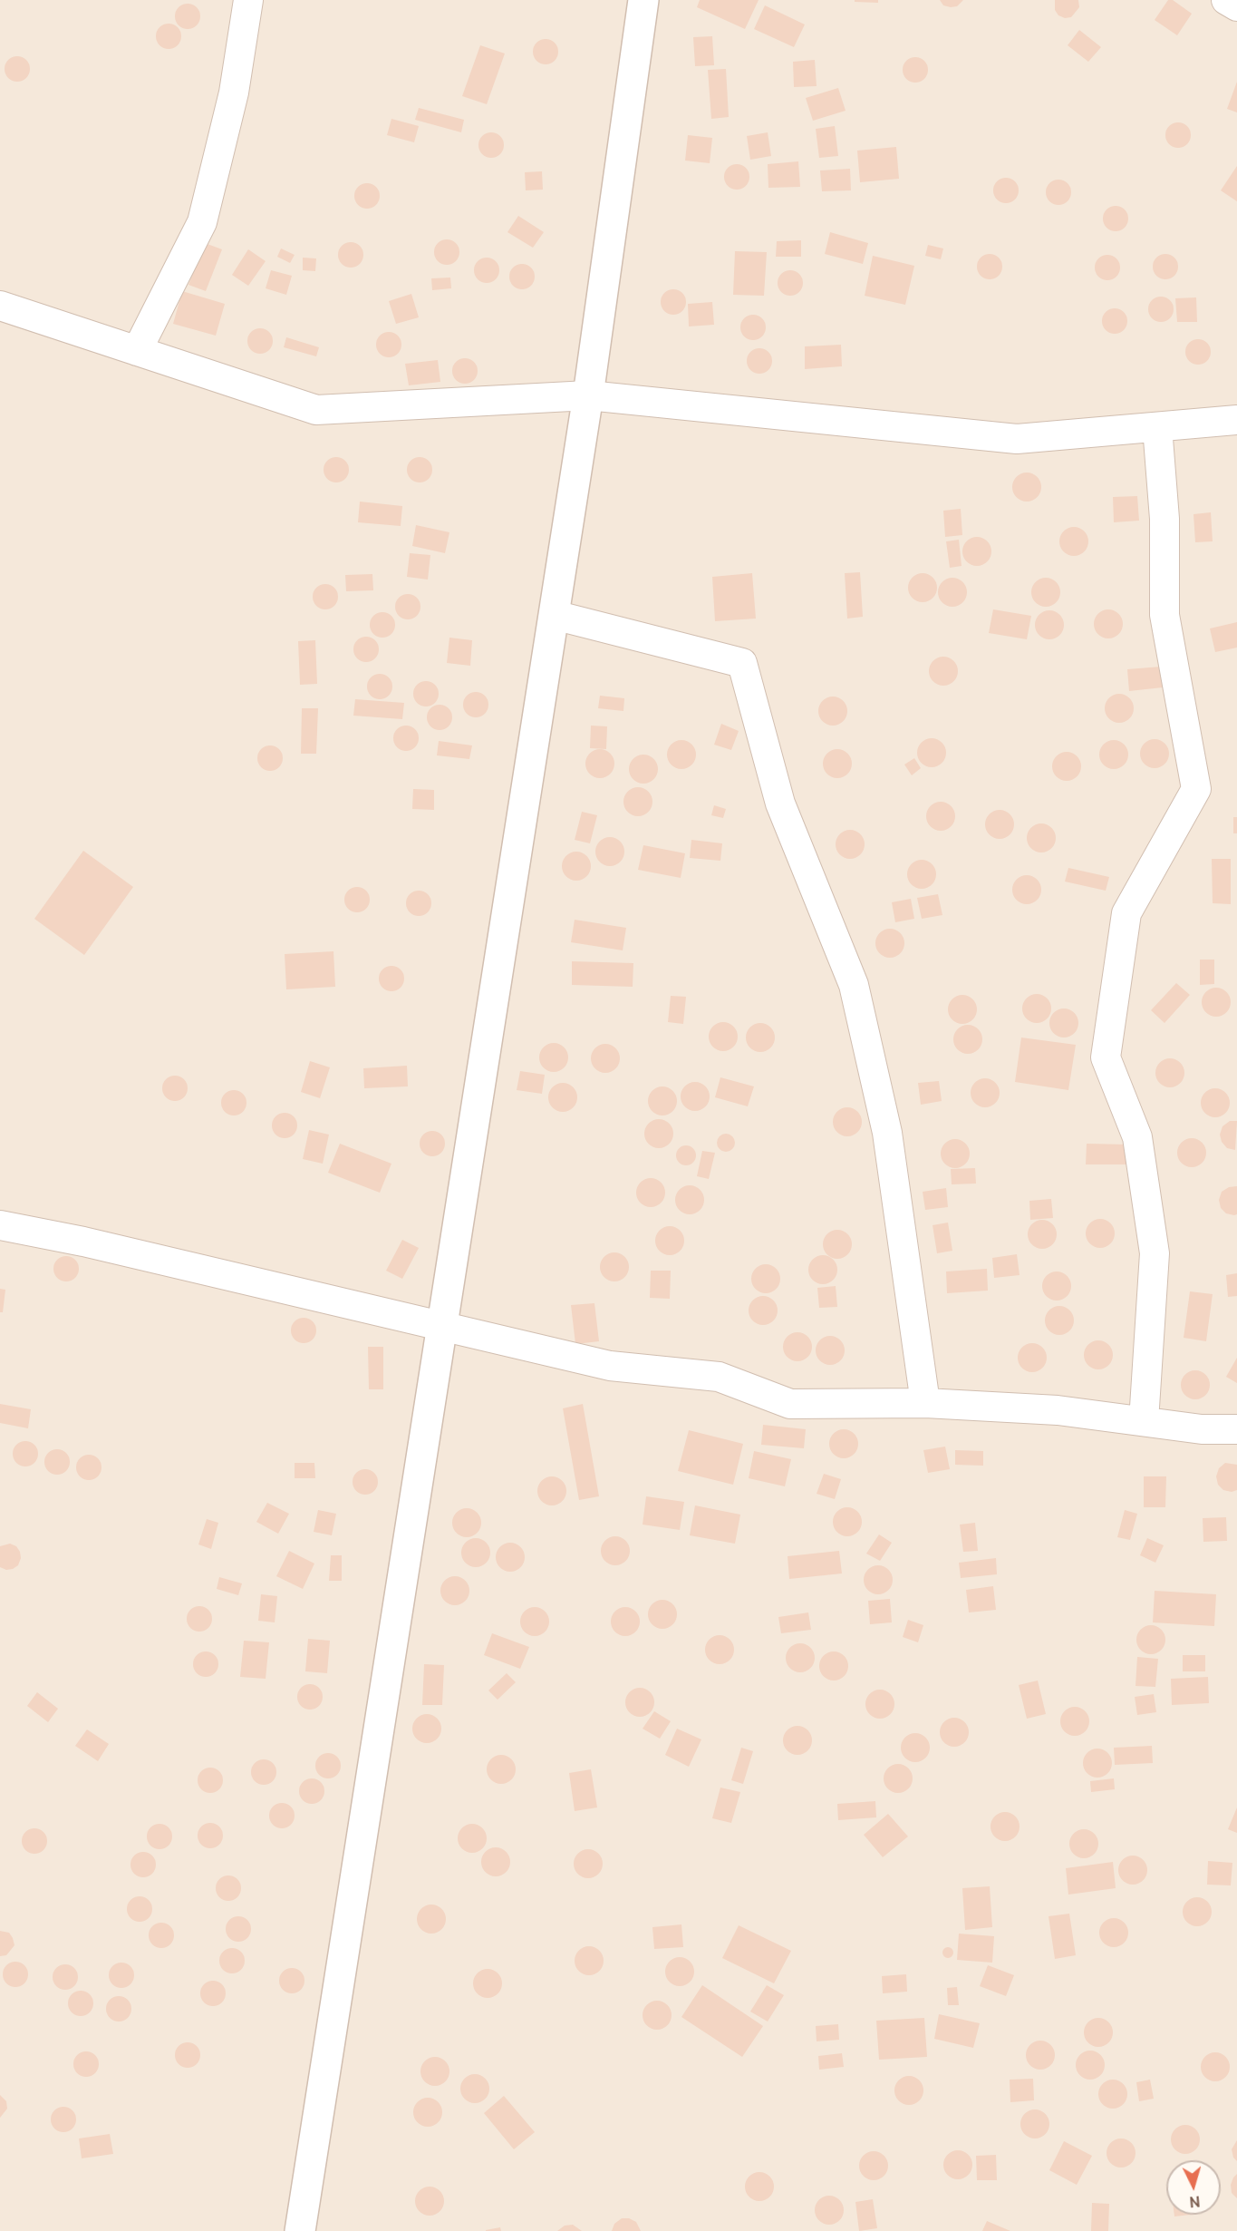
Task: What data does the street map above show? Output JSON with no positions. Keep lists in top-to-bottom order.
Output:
{
  "north": "bottom"
}
